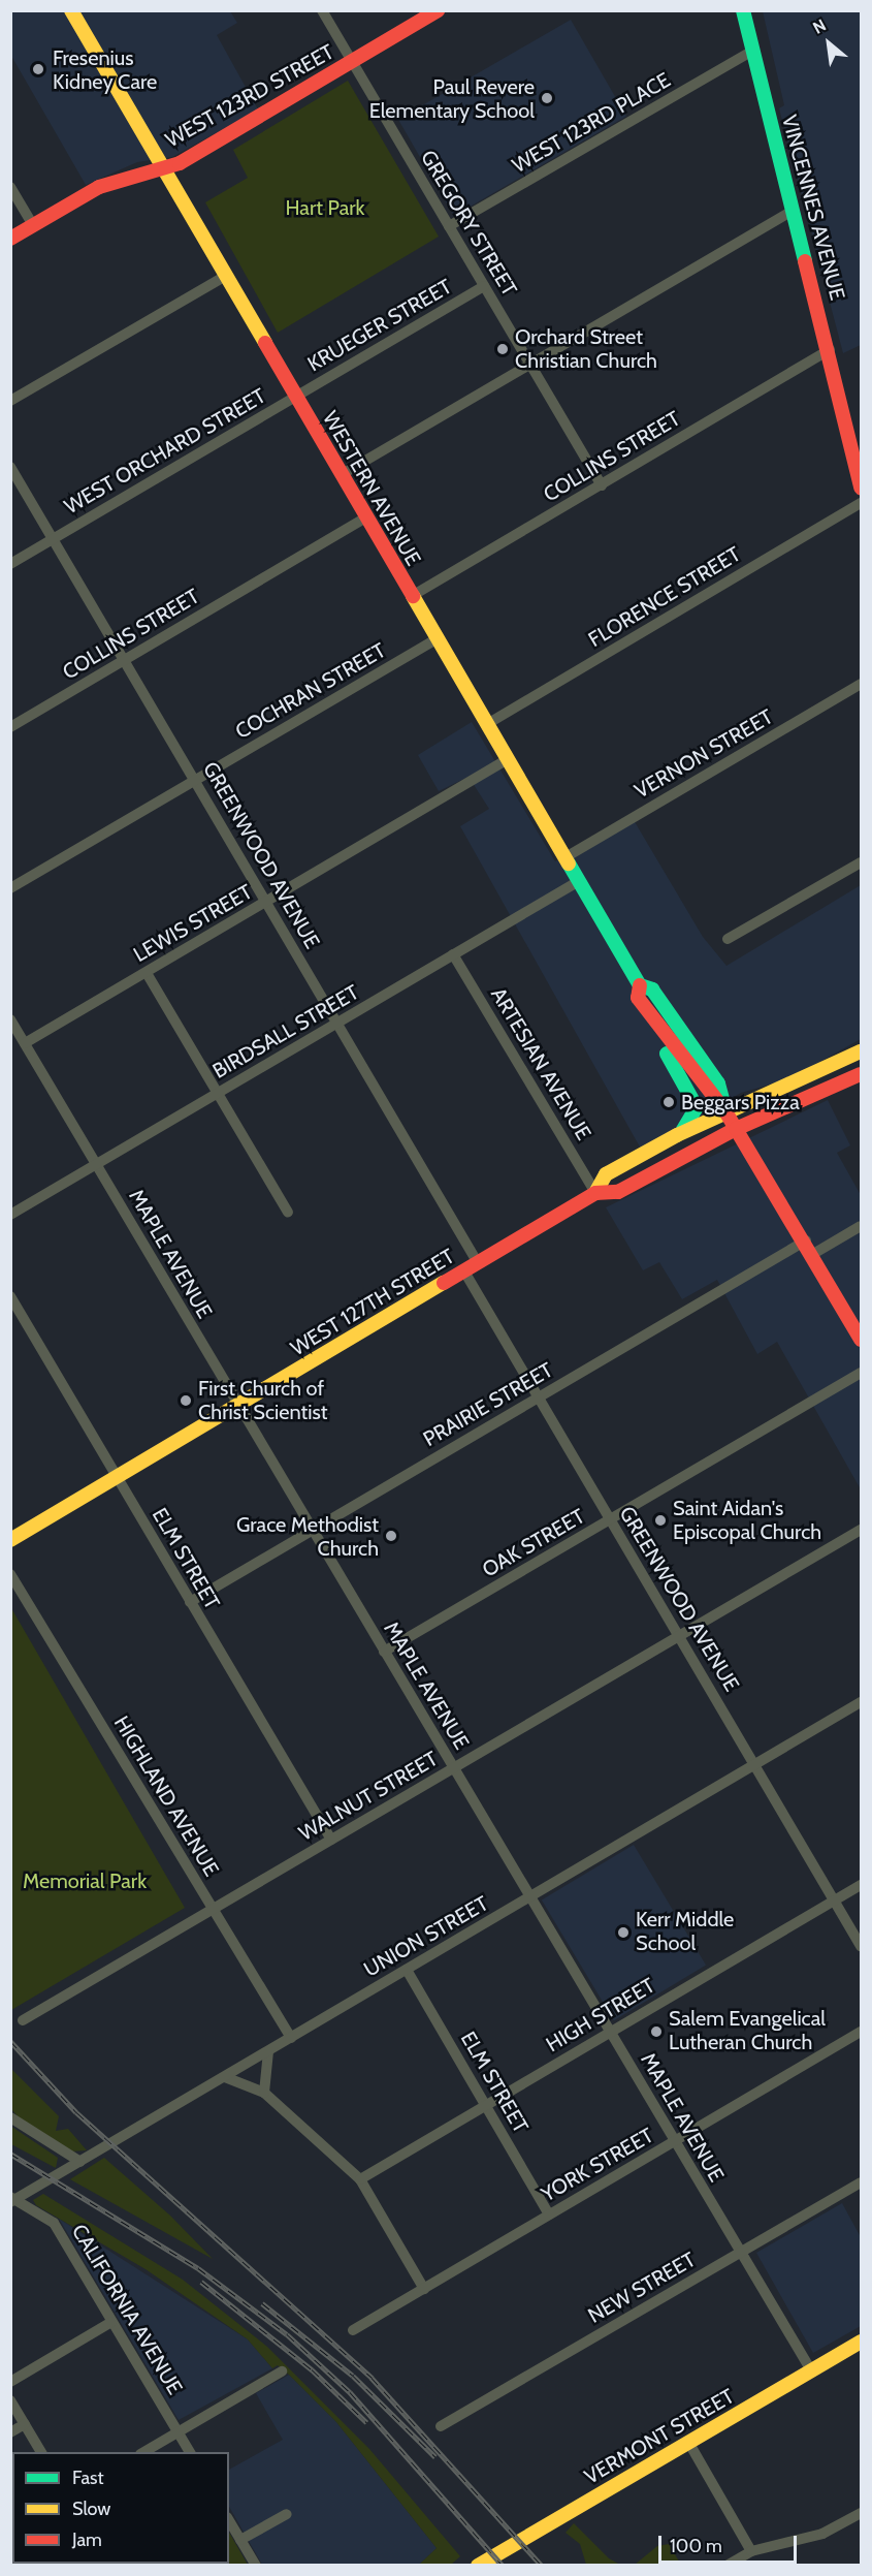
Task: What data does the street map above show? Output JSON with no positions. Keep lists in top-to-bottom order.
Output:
{
  "streets": {
    "main road": [
      "WEST 123RD STREET",
      "VINCENNES AVENUE",
      "WESTERN AVENUE",
      "WEST 127TH STREET",
      "VERMONT STREET"
    ],
    "street": [
      "WEST 123RD PLACE",
      "GREGORY STREET",
      "KRUEGER STREET",
      "WEST ORCHARD STREET",
      "COLLINS STREET",
      "FLORENCE STREET",
      "COCHRAN STREET",
      "VERNON STREET",
      "GREENWOOD AVENUE",
      "LEWIS STREET",
      "BIRDSALL STREET",
      "ARTESIAN AVENUE",
      "MAPLE AVENUE",
      "PRAIRIE STREET",
      "OAK STREET",
      "ELM STREET",
      "HIGHLAND AVENUE",
      "WALNUT STREET",
      "UNION STREET",
      "HIGH STREET",
      "YORK STREET",
      "NEW STREET",
      "CALIFORNIA AVENUE"
    ]
  },
  "crossings": [
    ["WEST 123RD STREET", "GREGORY STREET"],
    ["WEST 123RD STREET", "WESTERN AVENUE"],
    ["WEST 123RD PLACE", "VINCENNES AVENUE"],
    ["WEST 123RD PLACE", "GREGORY STREET"],
    ["VINCENNES AVENUE", "COLLINS STREET"],
    ["GREGORY STREET", "KRUEGER STREET"],
    ["GREGORY STREET", "COLLINS STREET"],
    ["KRUEGER STREET", "WEST ORCHARD STREET"],
    ["KRUEGER STREET", "WESTERN AVENUE"],
    ["WEST ORCHARD STREET", "WESTERN AVENUE"],
    ["WEST ORCHARD STREET", "GREENWOOD AVENUE"],
    ["COLLINS STREET", "WESTERN AVENUE"],
    ["COLLINS STREET", "GREENWOOD AVENUE"],
    ["WESTERN AVENUE", "FLORENCE STREET"],
    ["WESTERN AVENUE", "COCHRAN STREET"],
    ["WESTERN AVENUE", "VERNON STREET"],
    ["WESTERN AVENUE", "LEWIS STREET"],
    ["WESTERN AVENUE", "BIRDSALL STREET"],
    ["WESTERN AVENUE", "WEST 127TH STREET"],
    ["WESTERN AVENUE", "PRAIRIE STREET"],
    ["COCHRAN STREET", "GREENWOOD AVENUE"],
    ["GREENWOOD AVENUE", "LEWIS STREET"],
    ["GREENWOOD AVENUE", "BIRDSALL STREET"],
    ["GREENWOOD AVENUE", "WEST 127TH STREET"],
    ["GREENWOOD AVENUE", "PRAIRIE STREET"],
    ["GREENWOOD AVENUE", "OAK STREET"],
    ["GREENWOOD AVENUE", "WALNUT STREET"],
    ["GREENWOOD AVENUE", "UNION STREET"],
    ["GREENWOOD AVENUE", "HIGH STREET"],
    ["LEWIS STREET", "MAPLE AVENUE"],
    ["BIRDSALL STREET", "ARTESIAN AVENUE"],
    ["BIRDSALL STREET", "MAPLE AVENUE"],
    ["ARTESIAN AVENUE", "WEST 127TH STREET"],
    ["MAPLE AVENUE", "WEST 127TH STREET"],
    ["MAPLE AVENUE", "PRAIRIE STREET"],
    ["MAPLE AVENUE", "OAK STREET"],
    ["MAPLE AVENUE", "WALNUT STREET"],
    ["MAPLE AVENUE", "UNION STREET"],
    ["MAPLE AVENUE", "HIGH STREET"],
    ["MAPLE AVENUE", "YORK STREET"],
    ["MAPLE AVENUE", "NEW STREET"],
    ["MAPLE AVENUE", "VERMONT STREET"],
    ["WEST 127TH STREET", "ELM STREET"],
    ["PRAIRIE STREET", "ELM STREET"],
    ["ELM STREET", "WALNUT STREET"],
    ["ELM STREET", "UNION STREET"],
    ["ELM STREET", "HIGH STREET"],
    ["ELM STREET", "YORK STREET"],
    ["HIGHLAND AVENUE", "WALNUT STREET"],
    ["HIGHLAND AVENUE", "UNION STREET"],
    ["UNION STREET", "CALIFORNIA AVENUE"]
  ],
  "parks": ["Hart Park", "Memorial Park"],
  "places": [
    "Fresenius Kidney Care",
    "Paul Revere Elementary School",
    "Orchard Street Christian Church",
    "Beggars Pizza",
    "First Church of Christ Scientist",
    "Saint Aidan's Episcopal Church",
    "Grace Methodist Church",
    "Kerr Middle School",
    "Salem Evangelical Lutheran Church"
  ],
  "legend": ["Fast", "Slow", "Jam"],
  "scale_bar": "100 m",
  "north": "top left"
}
